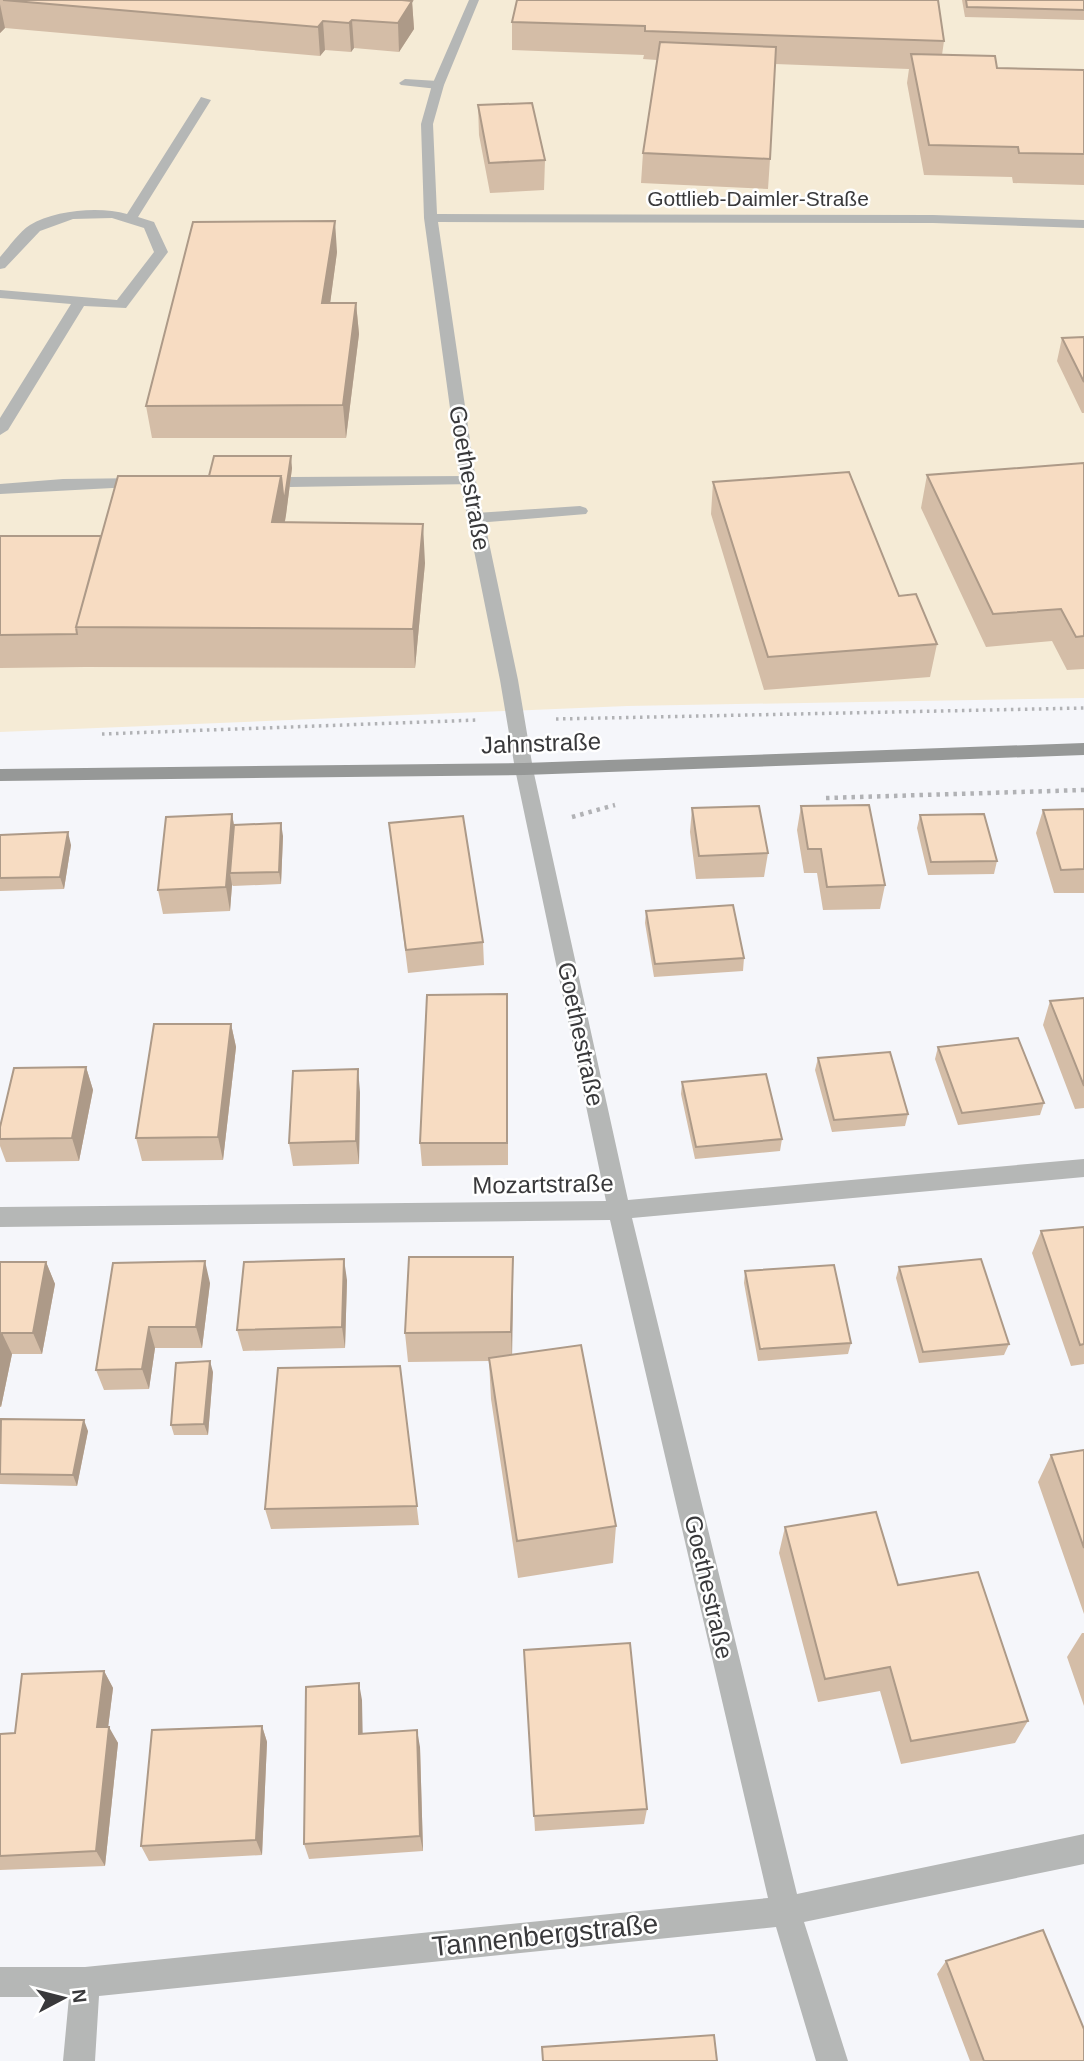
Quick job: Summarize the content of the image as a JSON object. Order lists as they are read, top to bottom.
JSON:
{
  "streets": {
    "main road": ["Jahnstraße"],
    "street": [
      "Gottlieb-Daimler-Straße",
      "Goethestraße",
      "Mozartstraße",
      "Tannenbergstraße"
    ]
  },
  "crossings": [
    ["Gottlieb-Daimler-Straße", "Goethestraße"],
    ["Goethestraße", "Jahnstraße"],
    ["Goethestraße", "Mozartstraße"],
    ["Goethestraße", "Tannenbergstraße"]
  ],
  "north": "right"
}
